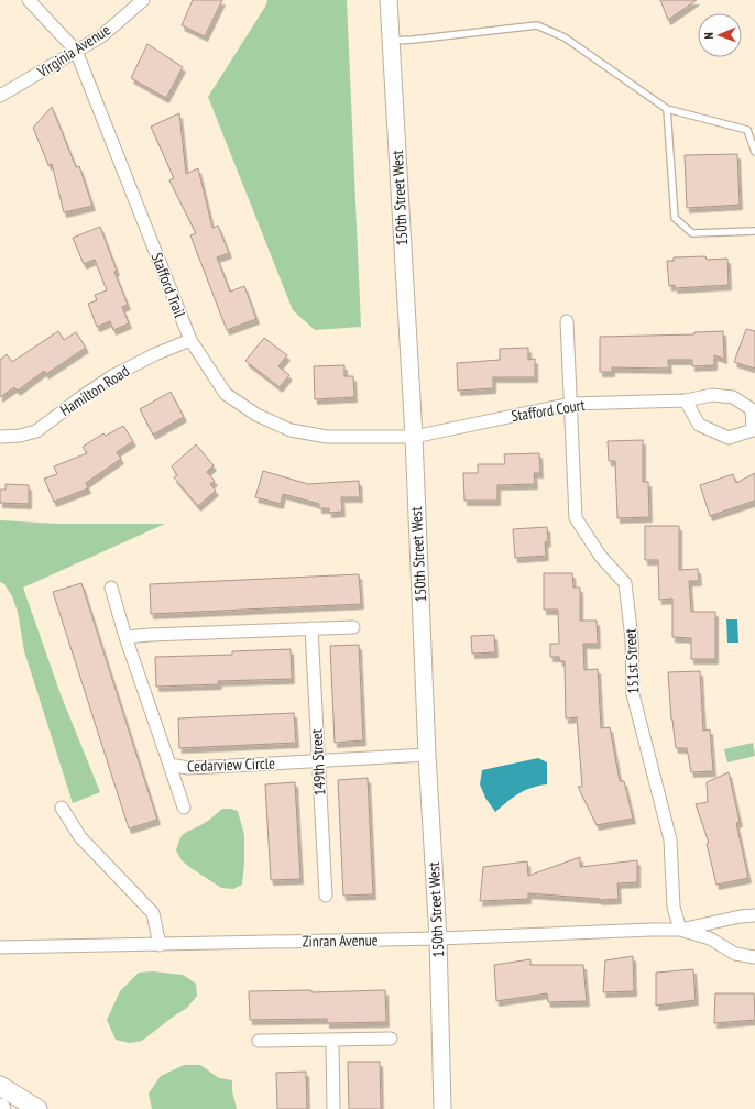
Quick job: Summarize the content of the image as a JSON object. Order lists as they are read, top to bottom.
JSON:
{
  "streets": {
    "street": [
      "Virginia Avenue",
      "150th Street West",
      "Stafford Trail",
      "Hamilton Road",
      "Stafford Court",
      "151st Street",
      "149th Street",
      "Cedarview Circle",
      "Zinran Avenue"
    ]
  },
  "crossings": [
    ["Virginia Avenue", "Stafford Trail"],
    ["150th Street West", "Stafford Trail"],
    ["150th Street West", "Stafford Court"],
    ["150th Street West", "Cedarview Circle"],
    ["150th Street West", "Zinran Avenue"],
    ["Stafford Trail", "Hamilton Road"],
    ["Stafford Trail", "Stafford Court"],
    ["Stafford Court", "151st Street"],
    ["151st Street", "Zinran Avenue"],
    ["149th Street", "Cedarview Circle"]
  ],
  "north": "left"
}
